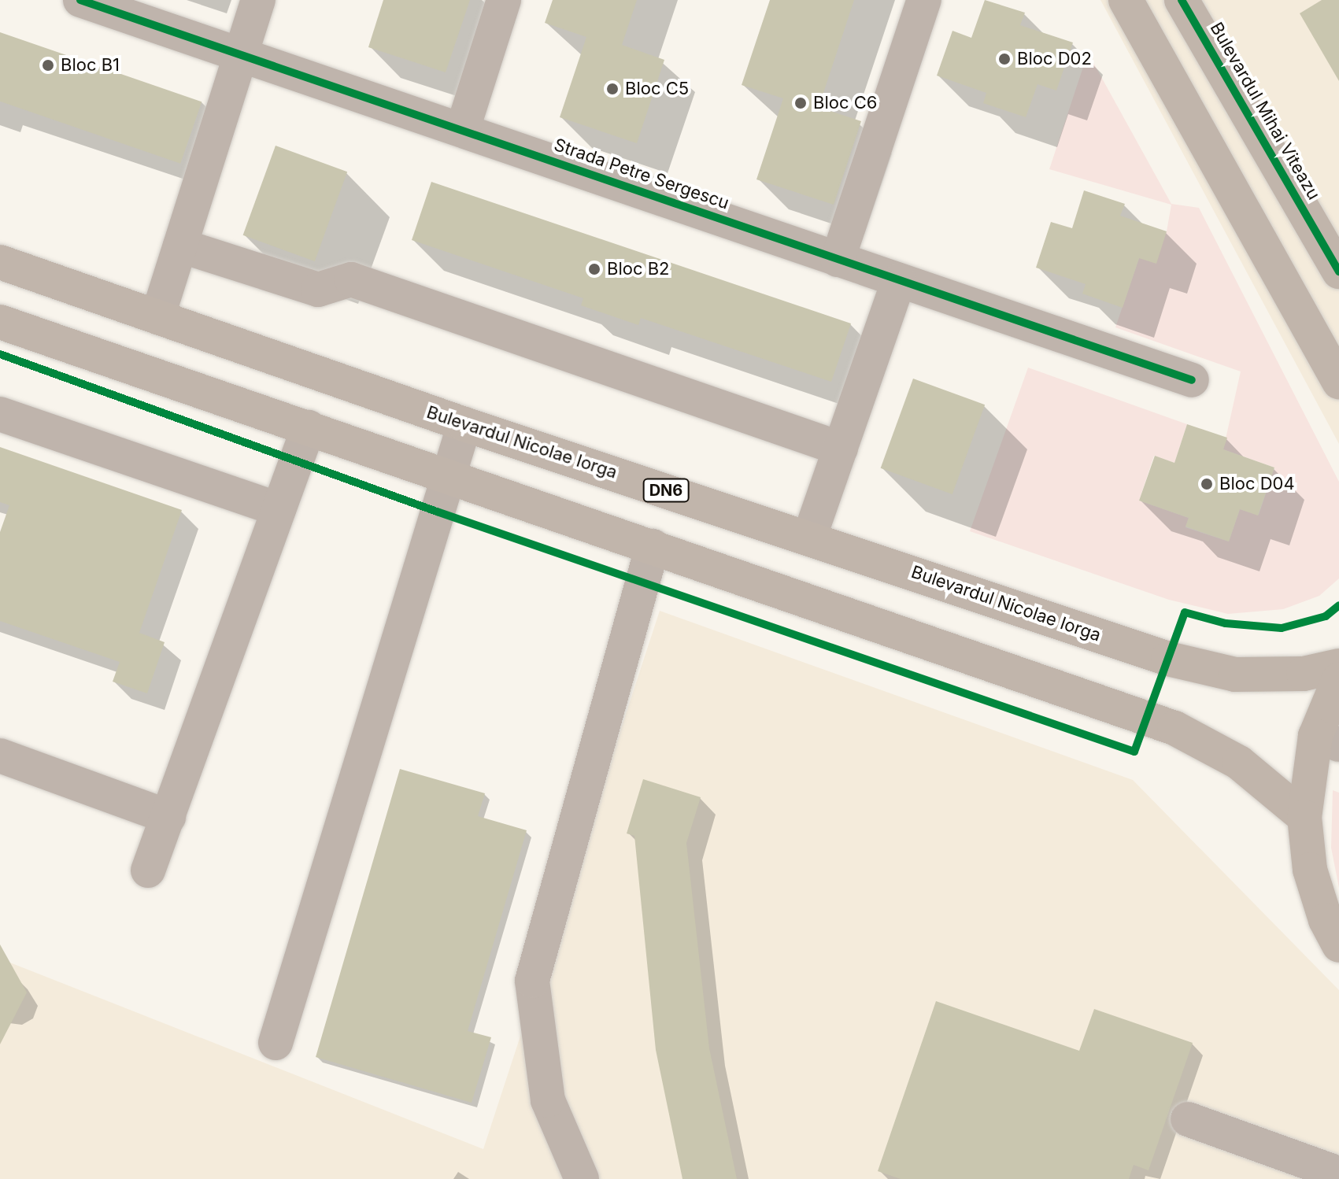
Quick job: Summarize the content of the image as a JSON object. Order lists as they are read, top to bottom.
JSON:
{
  "streets": {
    "main road": ["Bulevardul Mihai Viteazu", "Bulevardul Nicolae Iorga", "DN6"],
    "street": ["Strada Petre Sergescu"]
  },
  "places": [
    "Bloc D02",
    "Bloc B1",
    "Bloc C5",
    "Bloc C6",
    "Bloc B2",
    "Bloc D04"
  ]
}
